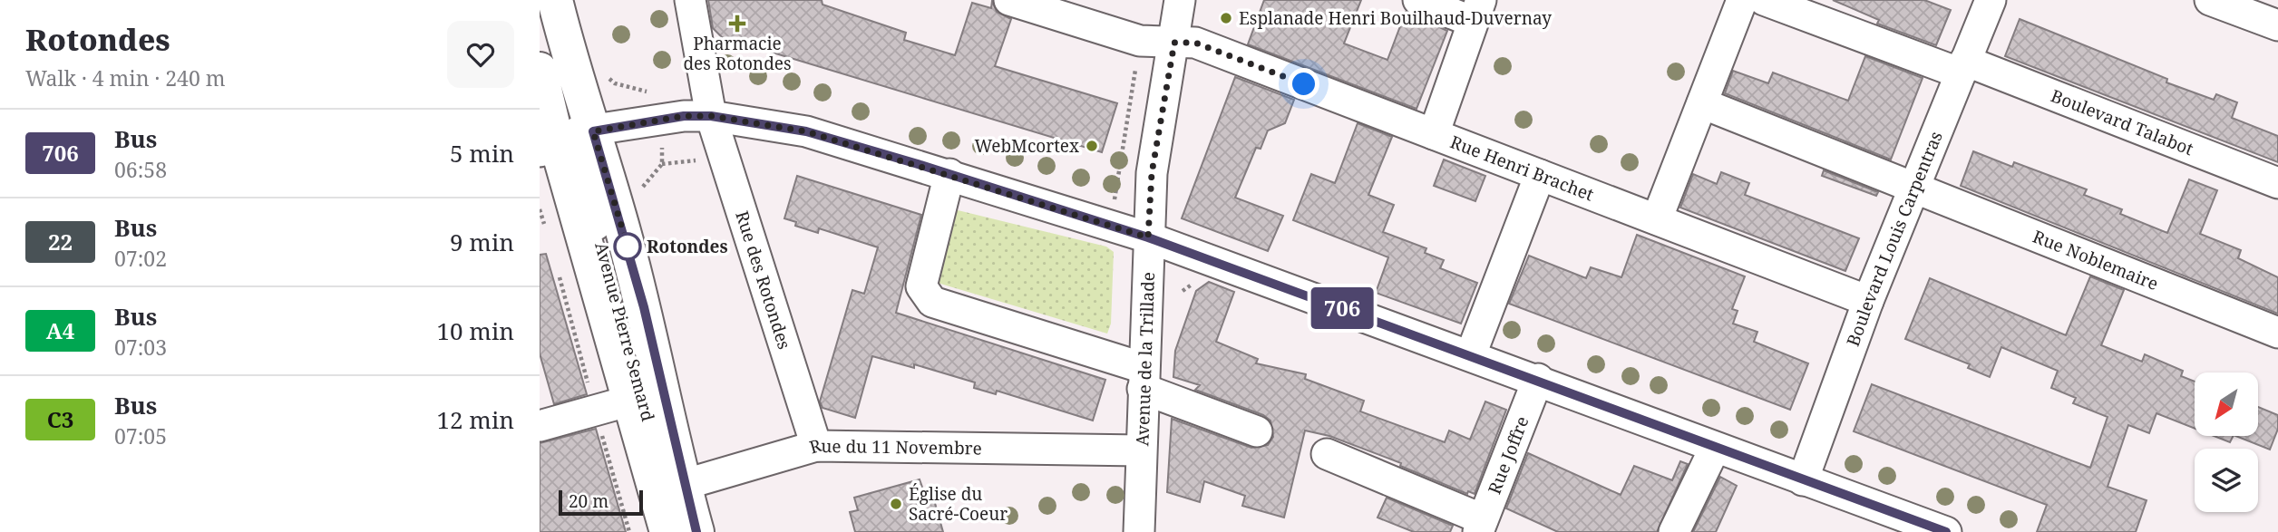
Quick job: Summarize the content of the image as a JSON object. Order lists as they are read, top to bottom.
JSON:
{
  "streets": {
    "main road": ["Avenue Pierre Semard"],
    "street": [
      "Boulevard Talabot",
      "Rue Henri Brachet",
      "Boulevard Louis Carpentras",
      "Rue Noblemaire",
      "Rue des Rotondes",
      "Avenue de la Trillade",
      "Rue du 11 Novembre",
      "Rue Joffre"
    ]
  },
  "crossings": [
    ["Boulevard Talabot", "Boulevard Louis Carpentras"],
    ["Rue Henri Brachet", "Boulevard Louis Carpentras"],
    ["Rue Henri Brachet", "Avenue de la Trillade"],
    ["Boulevard Louis Carpentras", "Rue Noblemaire"],
    ["Rue des Rotondes", "Rue du 11 Novembre"],
    ["Avenue Pierre Semard", "Rue du 11 Novembre"],
    ["Avenue de la Trillade", "Rue du 11 Novembre"]
  ],
  "places": {
    "other": [
      "Esplanade Henri Bouilhaud-Duvernay",
      "WebMcortex",
      "Rotondes",
      "Église du Sacré-Coeur"
    ],
    "health": ["Pharmacie des Rotondes"]
  },
  "lines": ["bus line 706"],
  "scale_bar": "20 m",
  "north": "bottom left",
  "page": {
    "heading": ["Rotondes", "Walk · 4 min · 240 m"],
    "on_map": "706",
    "list": [
      {
        "mark": "706",
        "name": "Bus",
        "note": "06:58",
        "value": "5 min"
      },
      {
        "mark": "22",
        "name": "Bus",
        "note": "07:02",
        "value": "9 min"
      },
      {
        "mark": "A4",
        "name": "Bus",
        "note": "07:03",
        "value": "10 min"
      },
      {
        "mark": "C3",
        "name": "Bus",
        "note": "07:05",
        "value": "12 min"
      }
    ],
    "scale": "20 m"
  }
}
